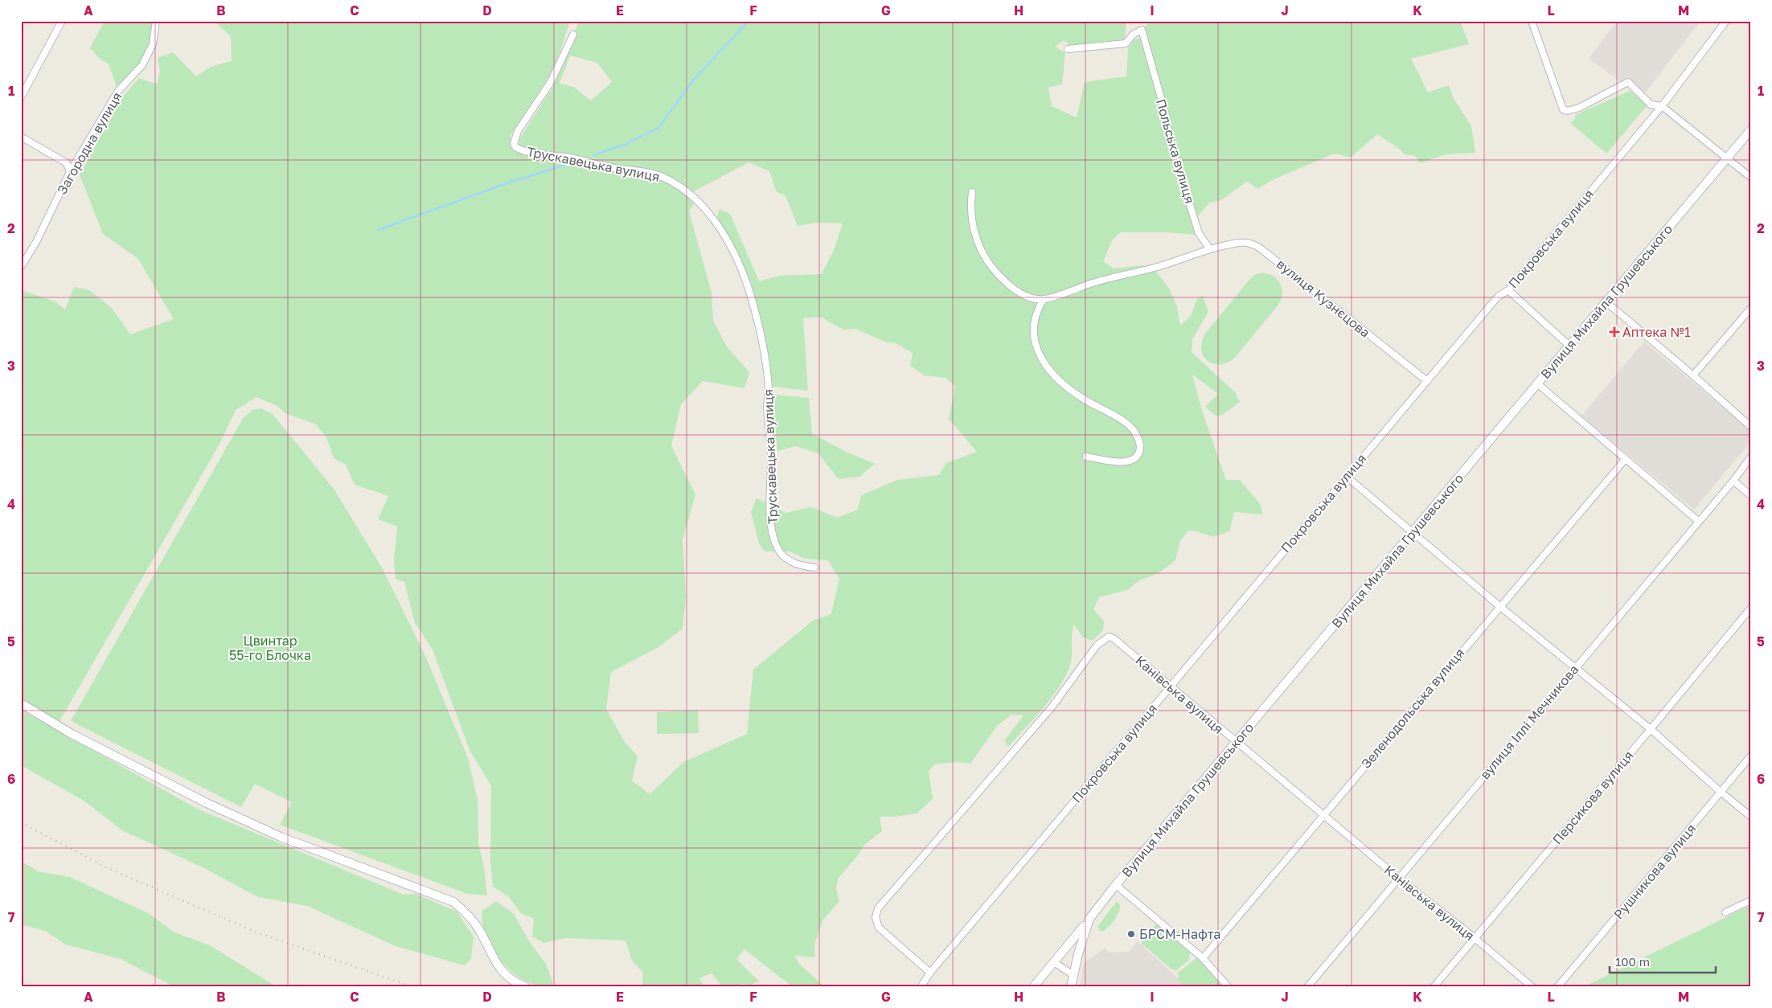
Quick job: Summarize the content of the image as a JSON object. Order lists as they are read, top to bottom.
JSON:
{
  "streets": {
    "street": [
      "Загородна вулиця",
      "Польська вулиця",
      "Трускавецька вулиця",
      "Покровська вулиця",
      "вулиця Кузнєцова",
      "Вулиця Михайла Грушевського",
      "Канівська вулиця",
      "Зеленодольська вулиця",
      "вулиця Іллі Мечникова",
      "Персикова вулиця",
      "Рушникова вулиця"
    ]
  },
  "crossings": [
    ["Польська вулиця", "вулиця Кузнєцова"],
    ["Покровська вулиця", "вулиця Кузнєцова"],
    ["Покровська вулиця", "Канівська вулиця"],
    ["Вулиця Михайла Грушевського", "Канівська вулиця"],
    ["Канівська вулиця", "Зеленодольська вулиця"],
    ["Канівська вулиця", "вулиця Іллі Мечникова"],
    ["Канівська вулиця", "Персикова вулиця"]
  ],
  "parks": ["Цвинтар 55-го Блочка"],
  "places": {
    "health": ["Аптека №1"],
    "other": ["БРСМ-Нафта"]
  },
  "scale_bar": "100 m",
  "grid": {
    "columns": [
      "A",
      "B",
      "C",
      "D",
      "E",
      "F",
      "G",
      "H",
      "I",
      "J",
      "K",
      "L",
      "M"
    ],
    "rows": [
      "1",
      "2",
      "3",
      "4",
      "5",
      "6",
      "7"
    ]
  }
}
